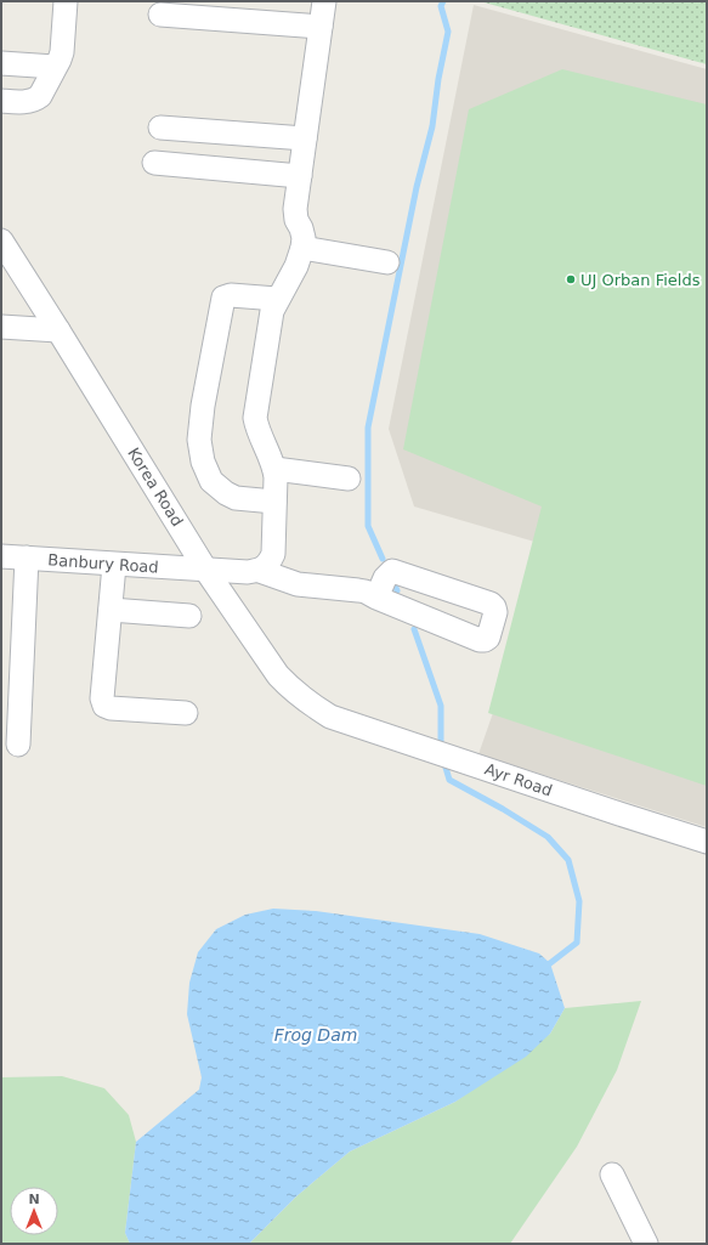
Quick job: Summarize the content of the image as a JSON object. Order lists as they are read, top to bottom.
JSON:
{
  "streets": {
    "street": ["Korea Road", "Banbury Road", "Ayr Road"]
  },
  "crossings": [
    ["Korea Road", "Banbury Road"],
    ["Korea Road", "Ayr Road"]
  ],
  "water": ["Frog Dam"],
  "places": ["UJ Orban Fields"],
  "north": "top"
}
